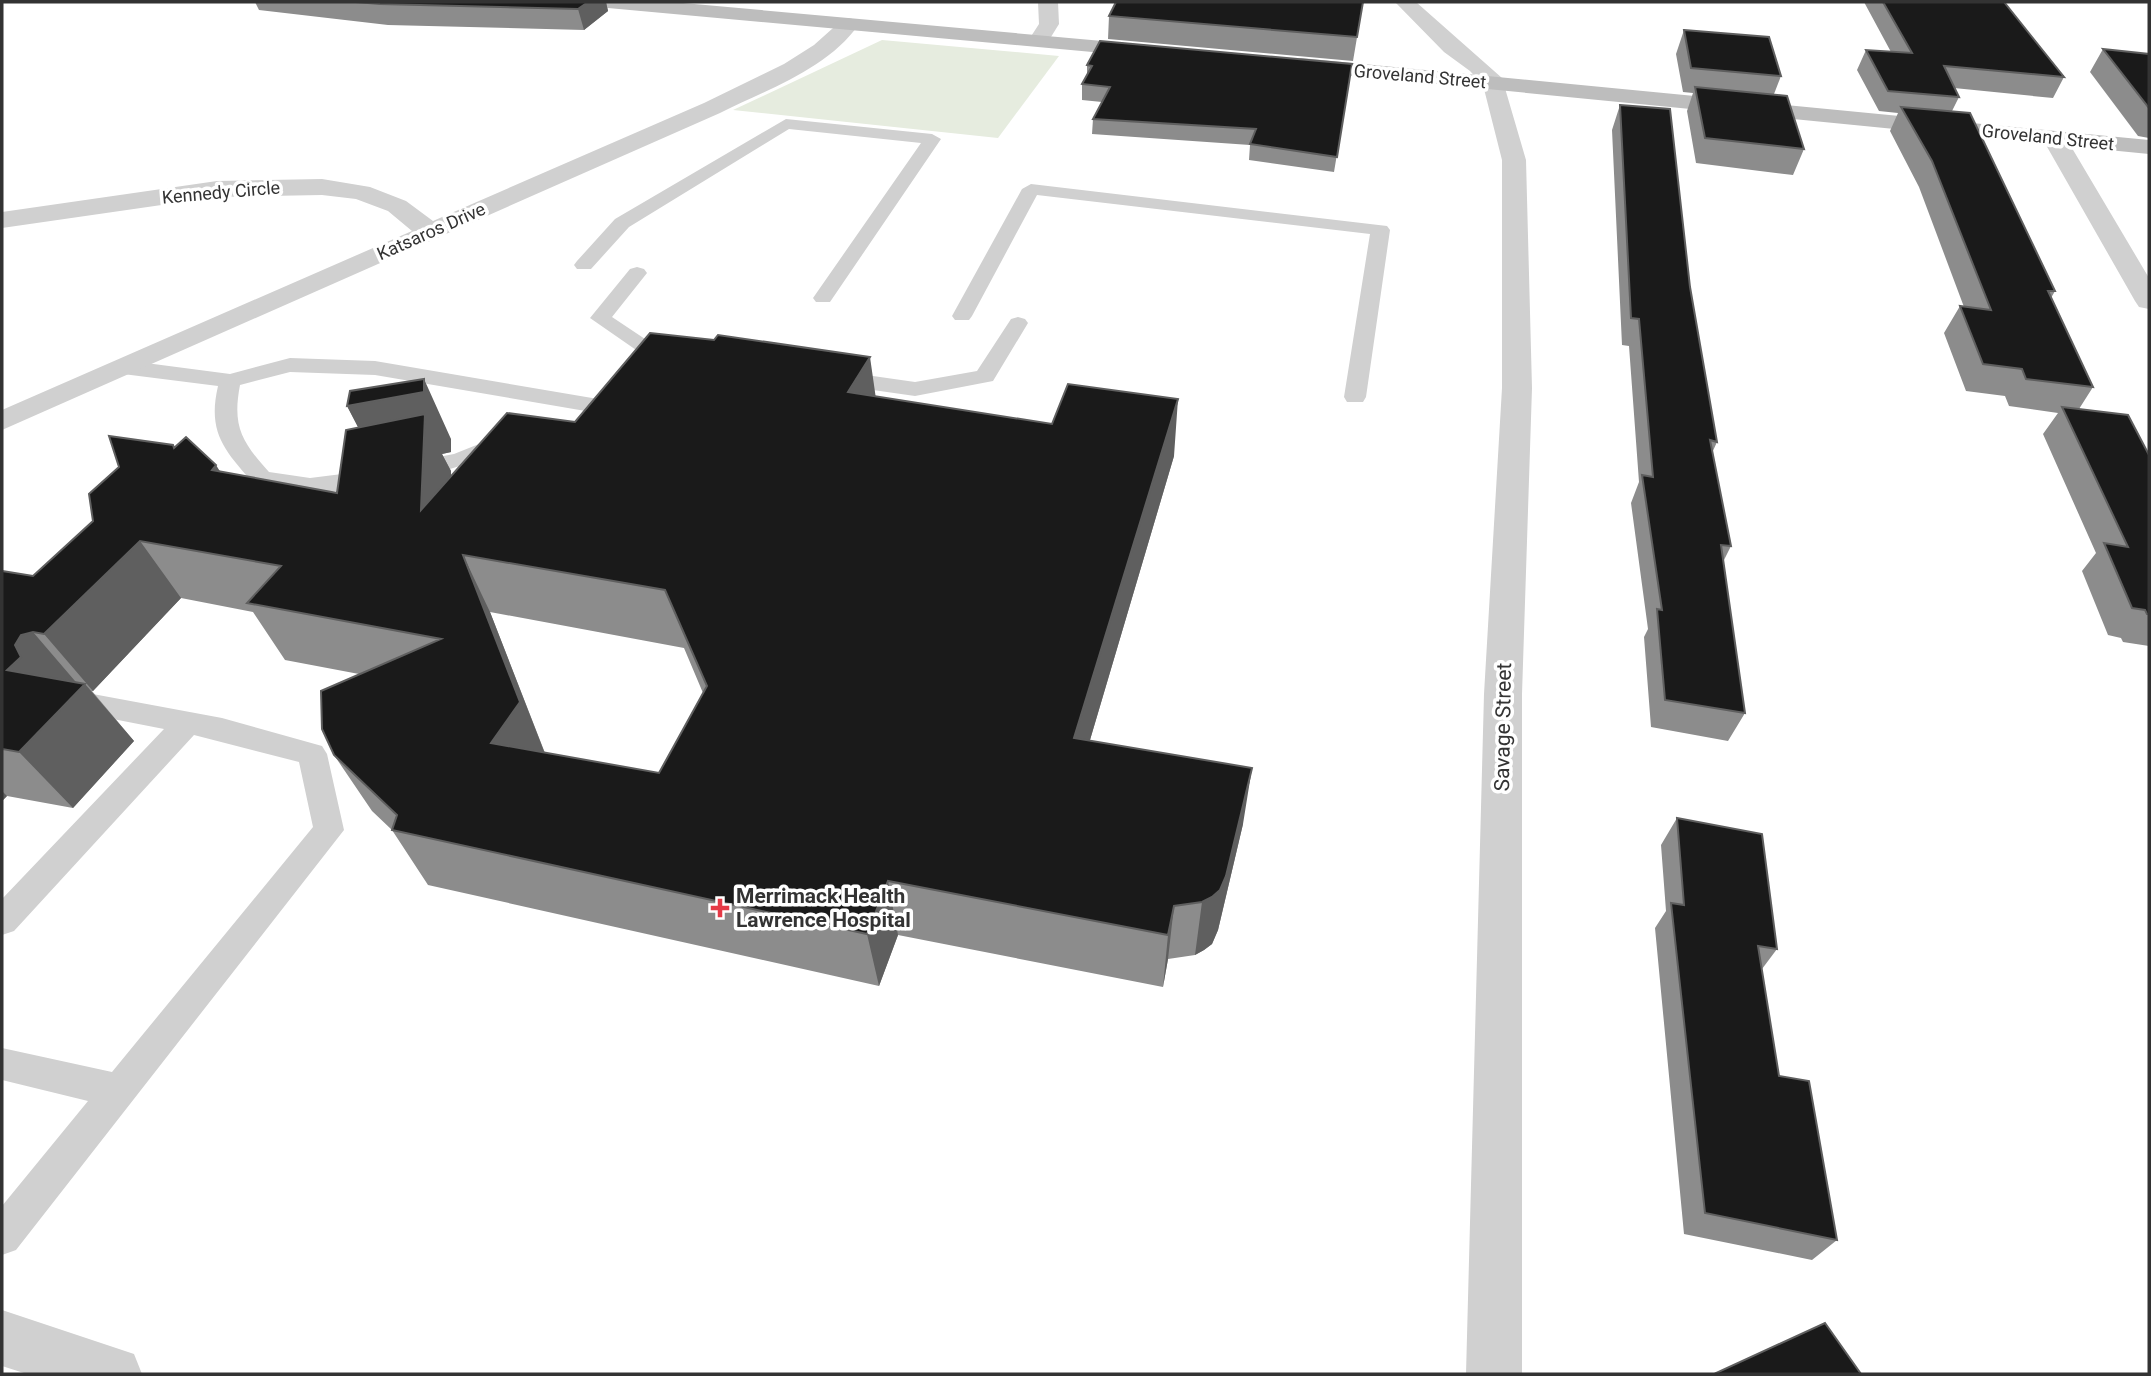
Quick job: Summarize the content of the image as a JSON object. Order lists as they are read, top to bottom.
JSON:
{
  "streets": {
    "main road": ["Groveland Street"],
    "street": ["Kennedy Circle", "Katsaros Drive", "Savage Street"]
  },
  "crossings": [
    ["Groveland Street", "Savage Street"],
    ["Kennedy Circle", "Katsaros Drive"]
  ],
  "places": {
    "health": ["Merrimack Health Lawrence Hospital"]
  }
}
